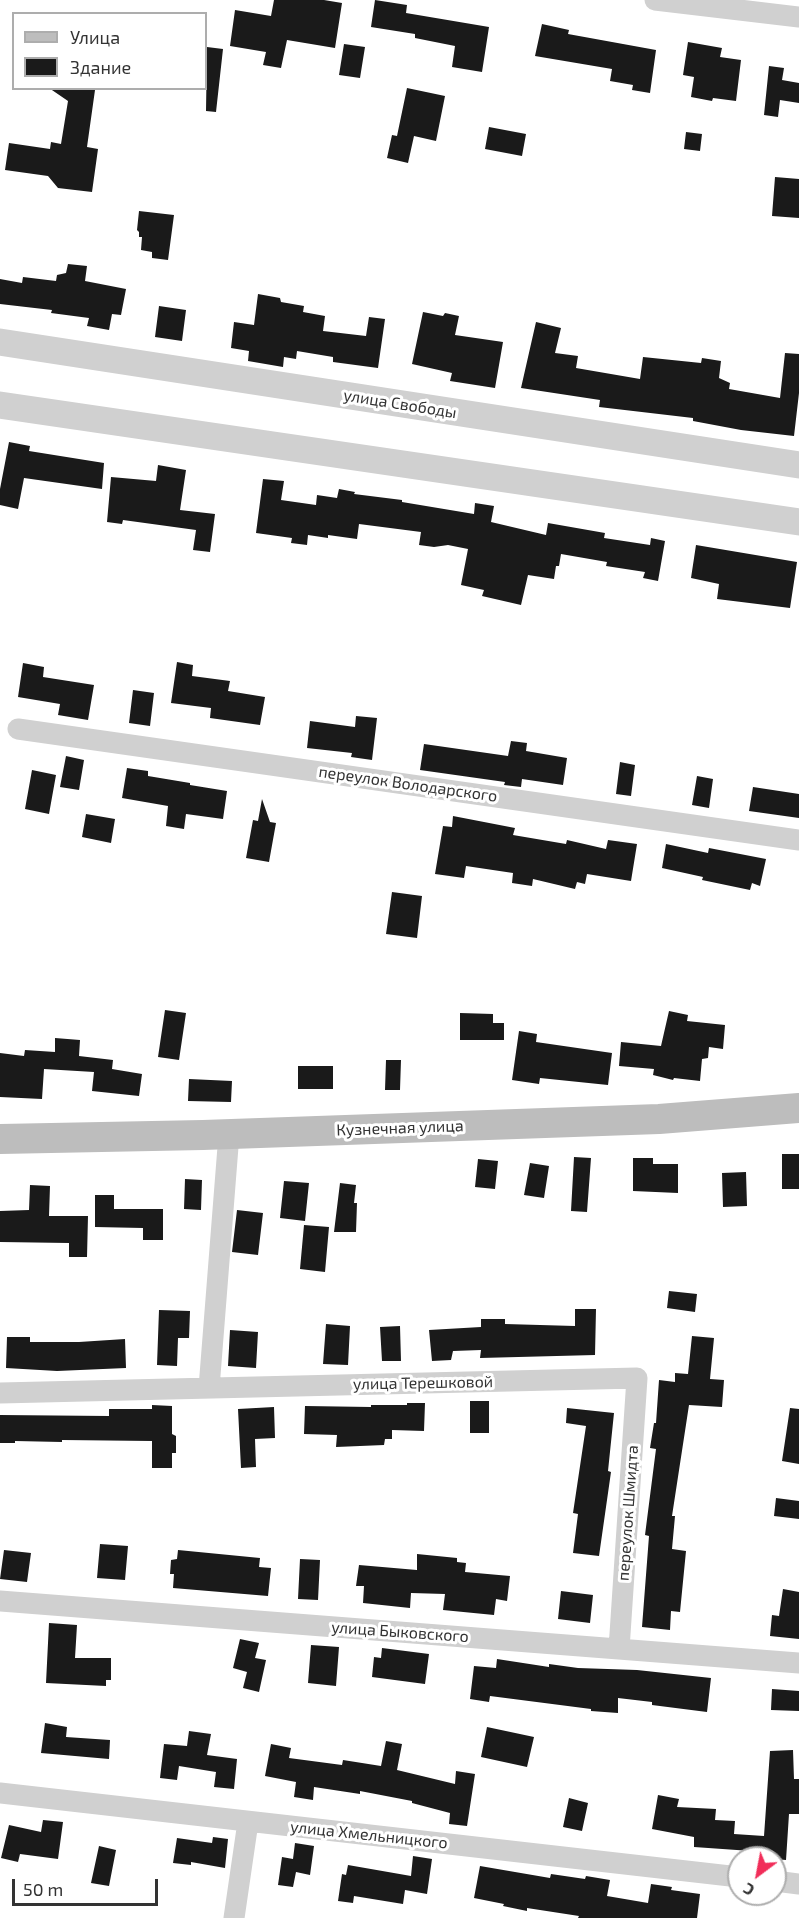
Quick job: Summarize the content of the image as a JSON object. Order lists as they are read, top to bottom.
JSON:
{
  "streets": {
    "main road": ["Кузнечная улица"],
    "street": [
      "улица Свободы",
      "переулок Володарского",
      "улица Терешковой",
      "переулок Шмидта",
      "улица Быковского",
      "улица Хмельницкого"
    ]
  },
  "crossings": [
    ["улица Терешковой", "переулок Шмидта"],
    ["переулок Шмидта", "улица Быковского"]
  ],
  "legend": ["Улица", "Здание"],
  "scale_bar": "50 m",
  "north": "bottom left"
}
